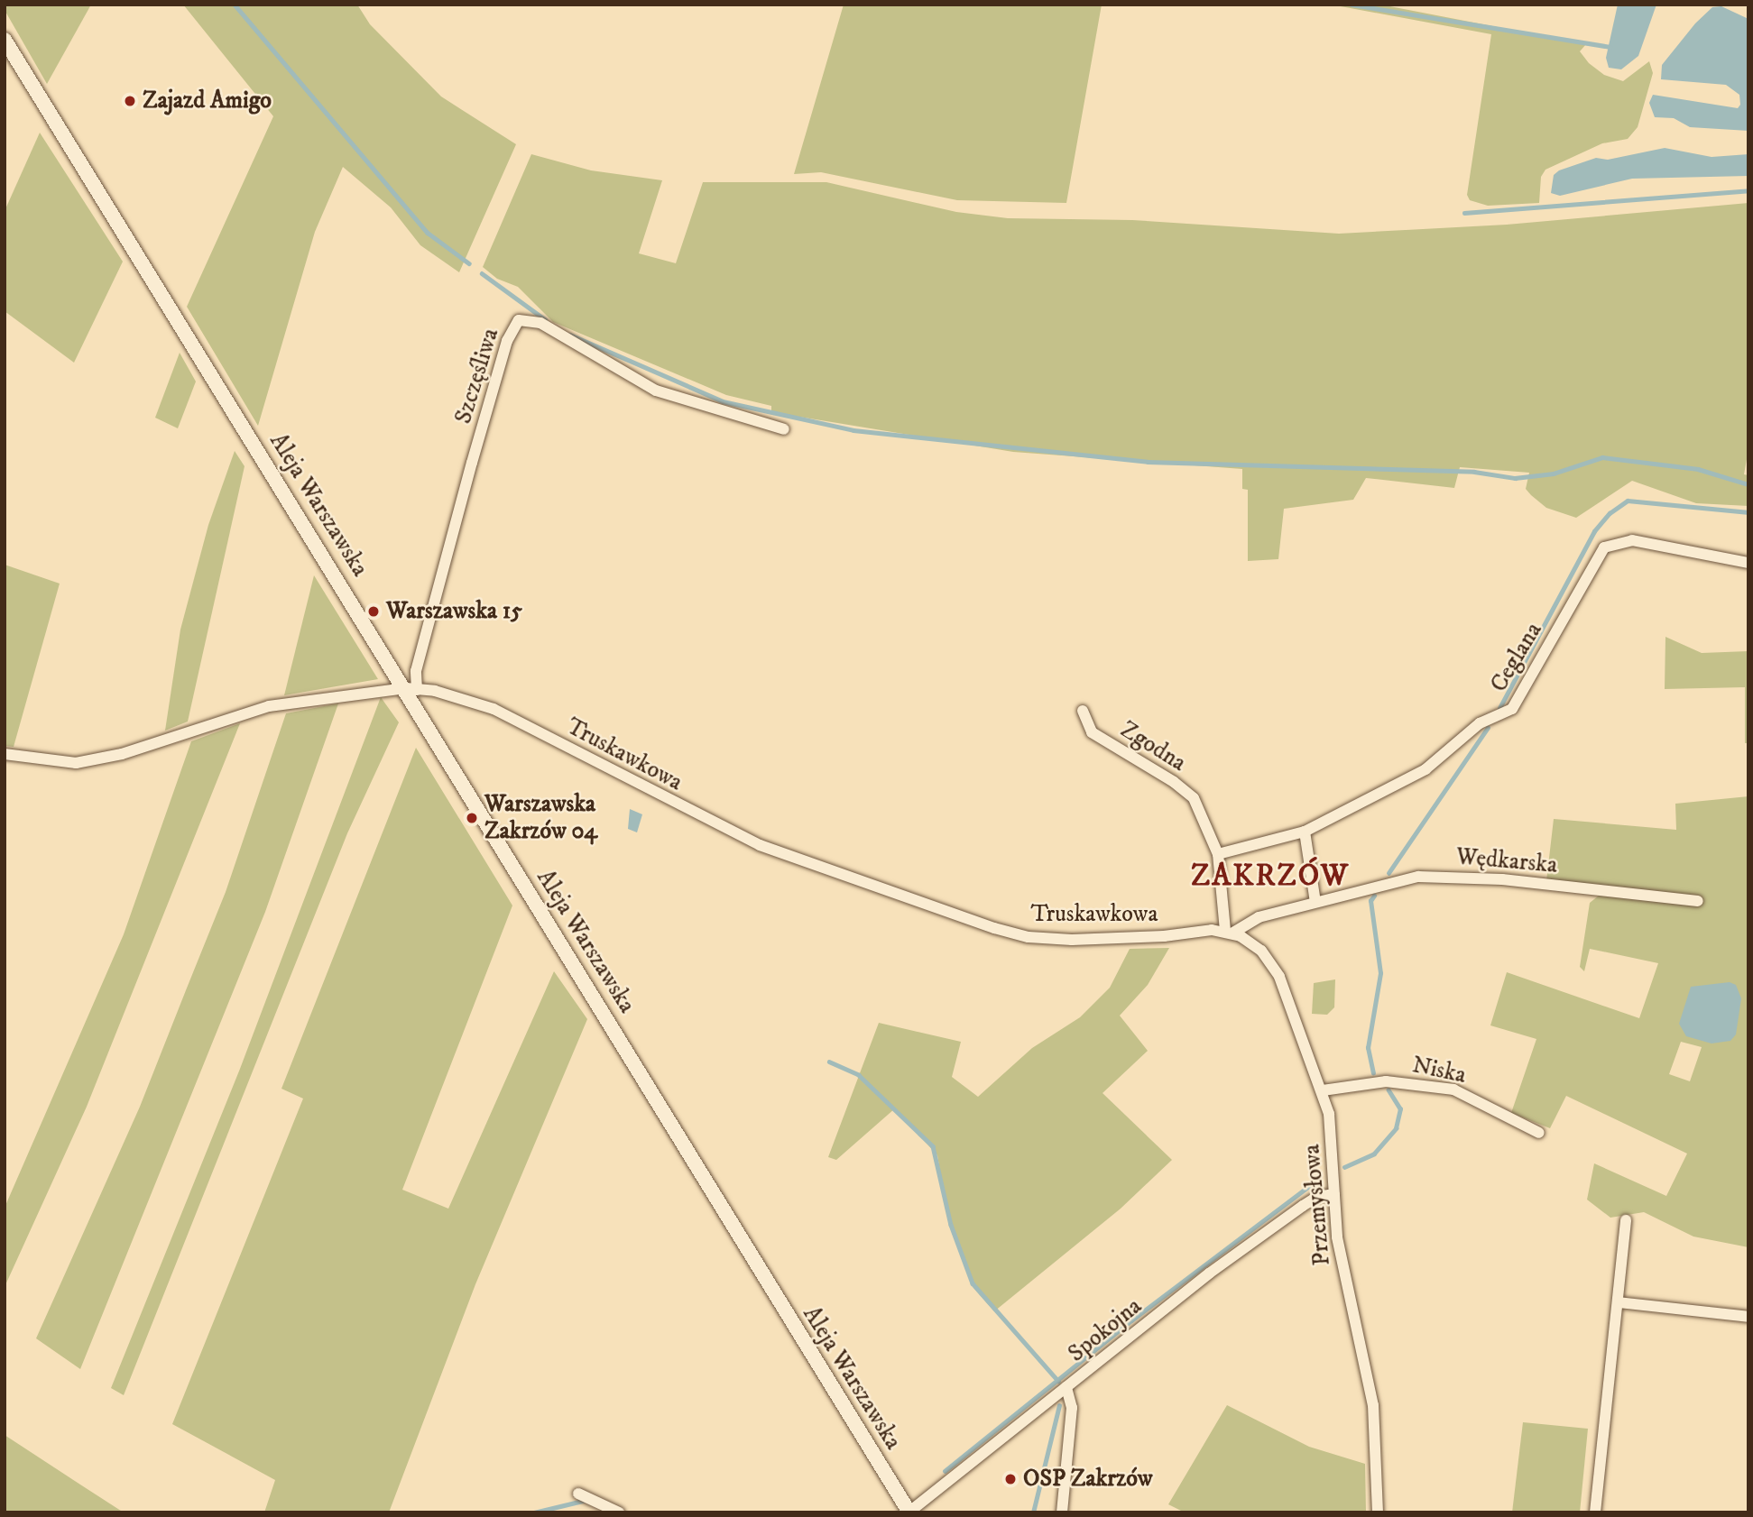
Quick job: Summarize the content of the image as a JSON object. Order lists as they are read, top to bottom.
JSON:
{
  "streets": {
    "street": [
      "Szczęśliwa",
      "Aleja Warszawska",
      "Ceglana",
      "Zgodna",
      "Truskawkowa",
      "Wędkarska",
      "Niska",
      "Przemysłowa",
      "Spokojna"
    ]
  },
  "crossings": [
    ["Szczęśliwa", "Aleja Warszawska"],
    ["Szczęśliwa", "Truskawkowa"],
    ["Aleja Warszawska", "Truskawkowa"],
    ["Aleja Warszawska", "Spokojna"],
    ["Ceglana", "Zgodna"],
    ["Zgodna", "Truskawkowa"],
    ["Zgodna", "Wędkarska"],
    ["Zgodna", "Przemysłowa"],
    ["Truskawkowa", "Wędkarska"],
    ["Truskawkowa", "Przemysłowa"],
    ["Wędkarska", "Przemysłowa"],
    ["Niska", "Przemysłowa"],
    ["Przemysłowa", "Spokojna"]
  ],
  "districts": ["ZAKRZÓW"],
  "places": [
    "Zajazd Amigo",
    "Warszawska 15",
    "Warszawska Zakrzów 04",
    "OSP Zakrzów"
  ]
}
